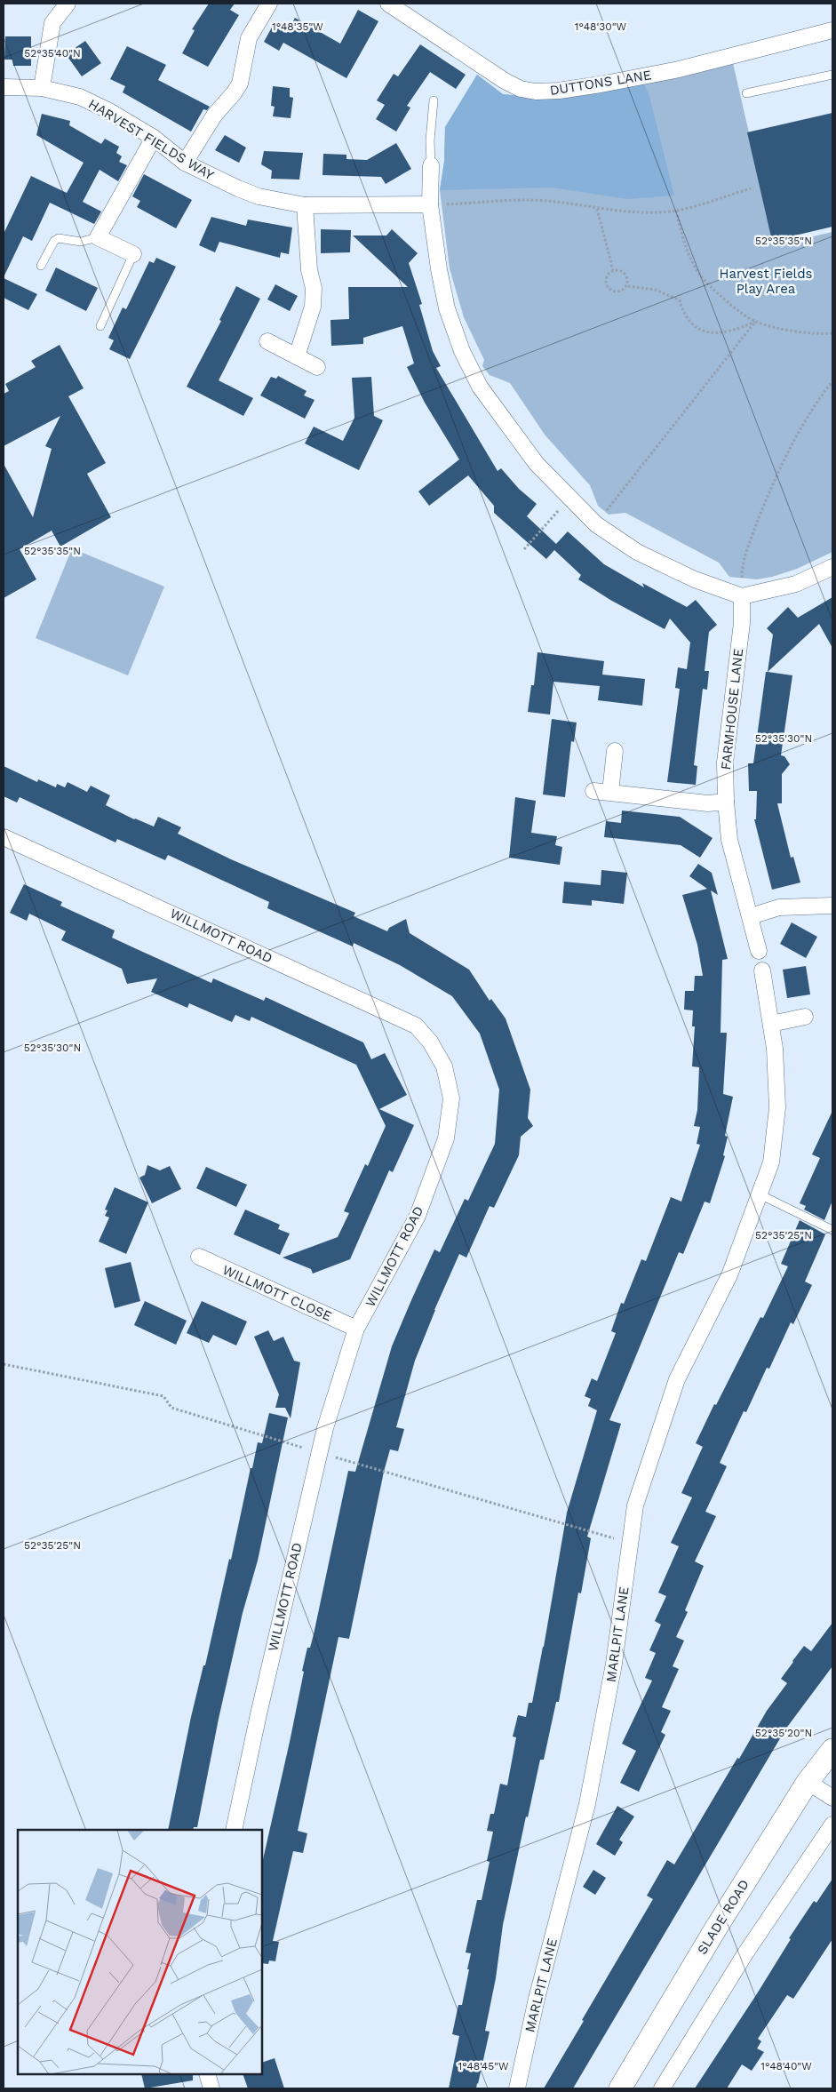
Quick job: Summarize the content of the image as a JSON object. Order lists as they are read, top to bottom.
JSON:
{
  "streets": {
    "main road": ["SLADE ROAD"],
    "street": [
      "DUTTONS LANE",
      "HARVEST FIELDS WAY",
      "FARMHOUSE LANE",
      "WILLMOTT ROAD",
      "WILLMOTT CLOSE",
      "MARLPIT LANE"
    ]
  },
  "crossings": [
    ["WILLMOTT ROAD", "WILLMOTT CLOSE"]
  ],
  "parks": ["Harvest Fields Play Area"],
  "coordinates": [
    "1°48'35\"W",
    "1°48'30\"W",
    "52°35'40\"N",
    "52°35'35\"N",
    "52°35'30\"N",
    "52°35'25\"N",
    "52°35'20\"N",
    "1°48'45\"W",
    "1°48'40\"W"
  ]
}
